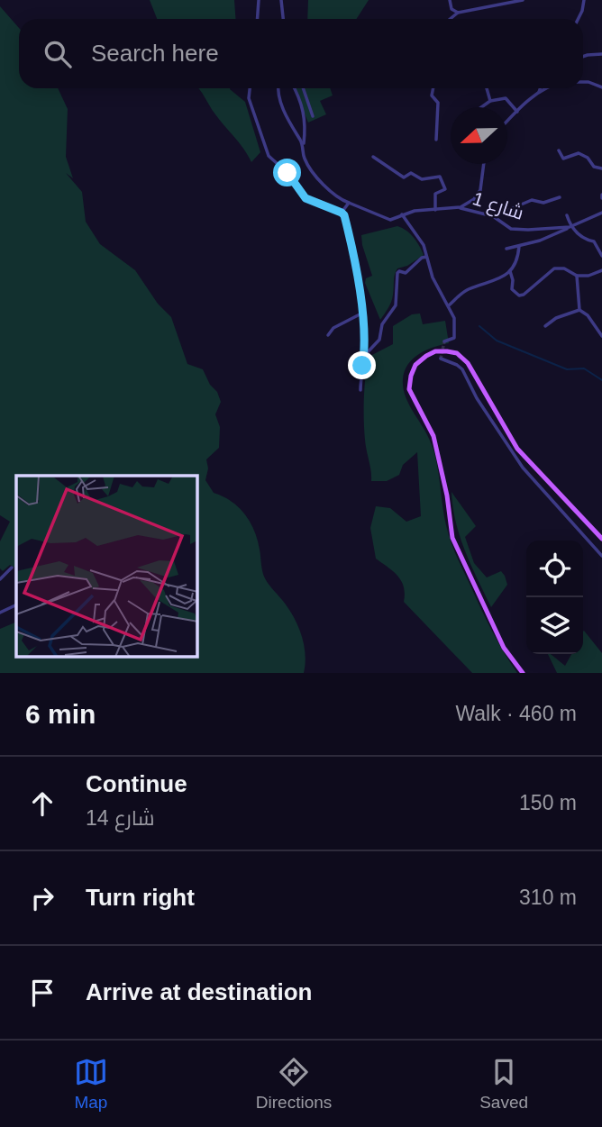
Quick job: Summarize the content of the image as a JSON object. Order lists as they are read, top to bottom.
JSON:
{
  "streets": {
    "street": ["شارع 1"]
  },
  "north": "left",
  "page": {
    "search": "Search here",
    "heading": ["6 min", "Walk · 460 m"],
    "list": [
      ["Continue", "شارع 14", "150 m"],
      ["Turn right", "310 m"],
      "Arrive at destination"
    ],
    "nav": ["Map", "Directions", "Saved"]
  }
}
